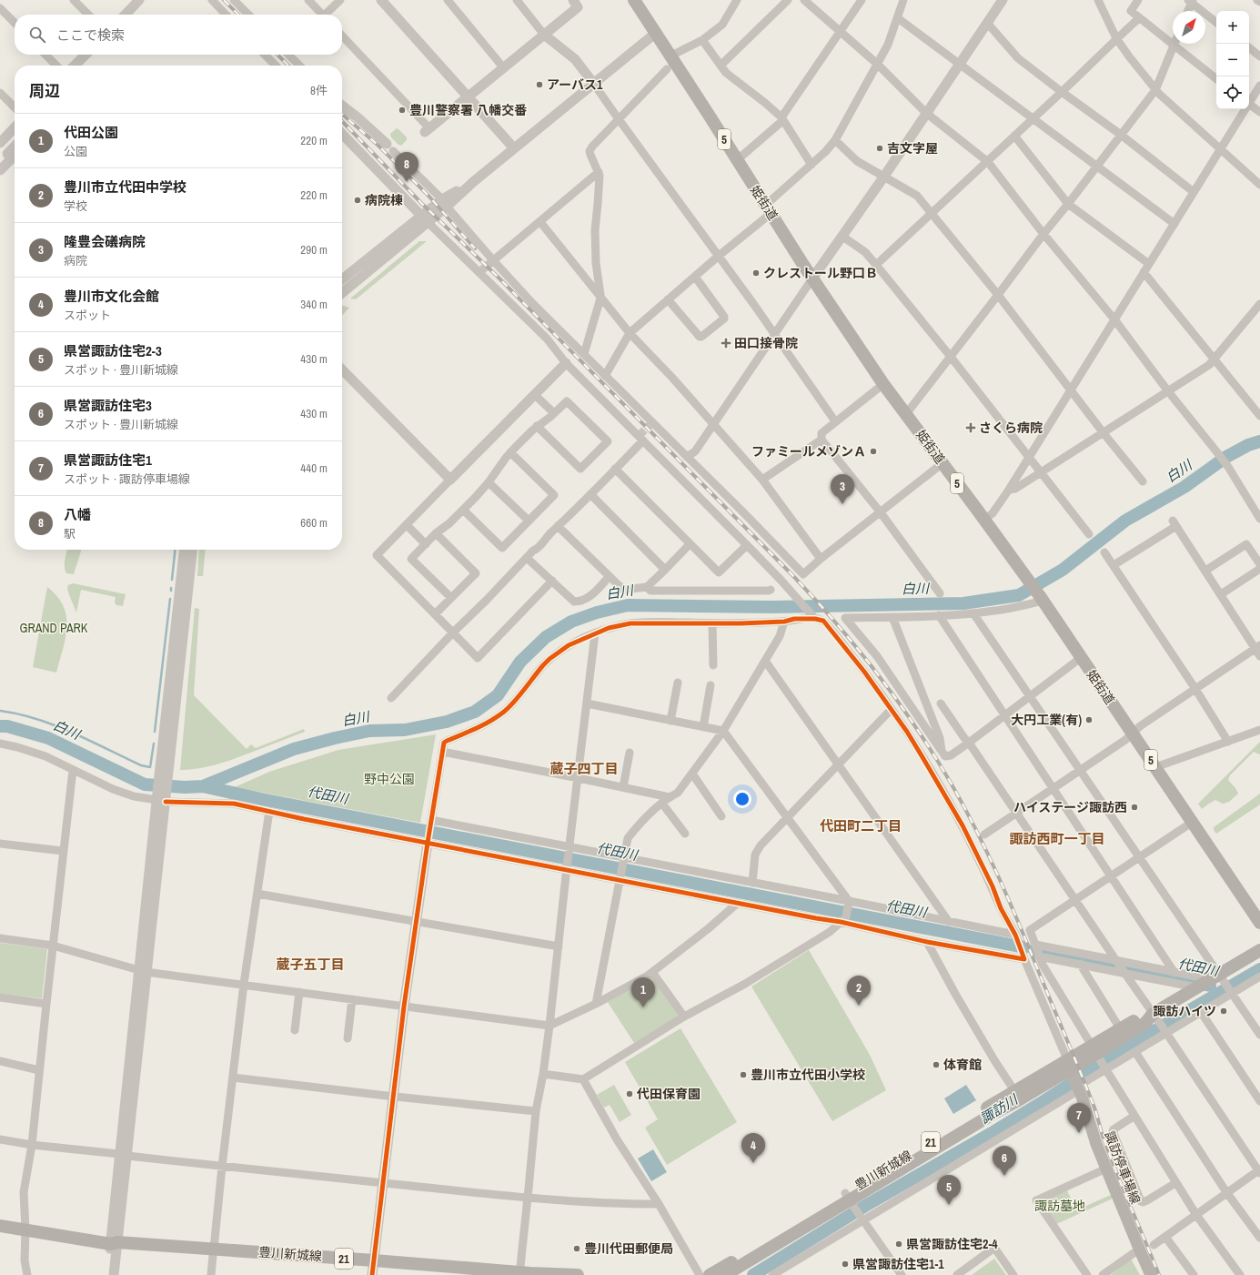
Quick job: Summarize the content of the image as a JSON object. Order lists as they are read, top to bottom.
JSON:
{
  "streets": {
    "main road": [
      "5",
      "姫街道",
      "21",
      "諏訪停車場線",
      "豊川新城線"
    ]
  },
  "crossings": [
    ["諏訪停車場線", "豊川新城線"]
  ],
  "districts": [
    "蔵子四丁目",
    "代田町二丁目",
    "諏訪西町一丁目",
    "蔵子五丁目"
  ],
  "water": ["白川", "代田川", "諏訪川"],
  "parks": ["GRAND PARK", "野中公園", "諏訪墓地"],
  "places": {
    "other": [
      "アーバス1",
      "豊川警察署 八幡交番",
      "吉文字屋",
      "病院棟",
      "クレストール野口Ｂ",
      "ファミールメゾンＡ",
      "大円工業(有)",
      "ハイステージ諏訪西",
      "諏訪ハイツ",
      "体育館",
      "豊川市立代田小学校",
      "代田保育園",
      "県営諏訪住宅2-4",
      "豊川代田郵便局",
      "県営諏訪住宅1-1"
    ],
    "health": ["田口接骨院", "さくら病院"]
  },
  "north": "top right",
  "page": {
    "map_buttons": ["+", "−"],
    "search": "ここで検索",
    "heading": ["周辺", "8件"],
    "list": [
      {
        "mark": "1",
        "name": "代田公園",
        "note": "公園",
        "value": "220 m"
      },
      {
        "mark": "2",
        "name": "豊川市立代田中学校",
        "note": "学校",
        "value": "220 m"
      },
      {
        "mark": "3",
        "name": "隆豊会礒病院",
        "note": "病院",
        "value": "290 m"
      },
      {
        "mark": "4",
        "name": "豊川市文化会館",
        "note": "スポット",
        "value": "340 m"
      },
      {
        "mark": "5",
        "name": "県営諏訪住宅2-3",
        "note": "スポット · 豊川新城線",
        "value": "430 m"
      },
      {
        "mark": "6",
        "name": "県営諏訪住宅3",
        "note": "スポット · 豊川新城線",
        "value": "430 m"
      },
      {
        "mark": "7",
        "name": "県営諏訪住宅1",
        "note": "スポット · 諏訪停車場線",
        "value": "440 m"
      },
      {
        "mark": "8",
        "name": "八幡",
        "note": "駅",
        "value": "660 m"
      }
    ],
    "pins": [
      "8",
      "3",
      "2",
      "1",
      "7",
      "4",
      "6",
      "5"
    ]
  }
}
